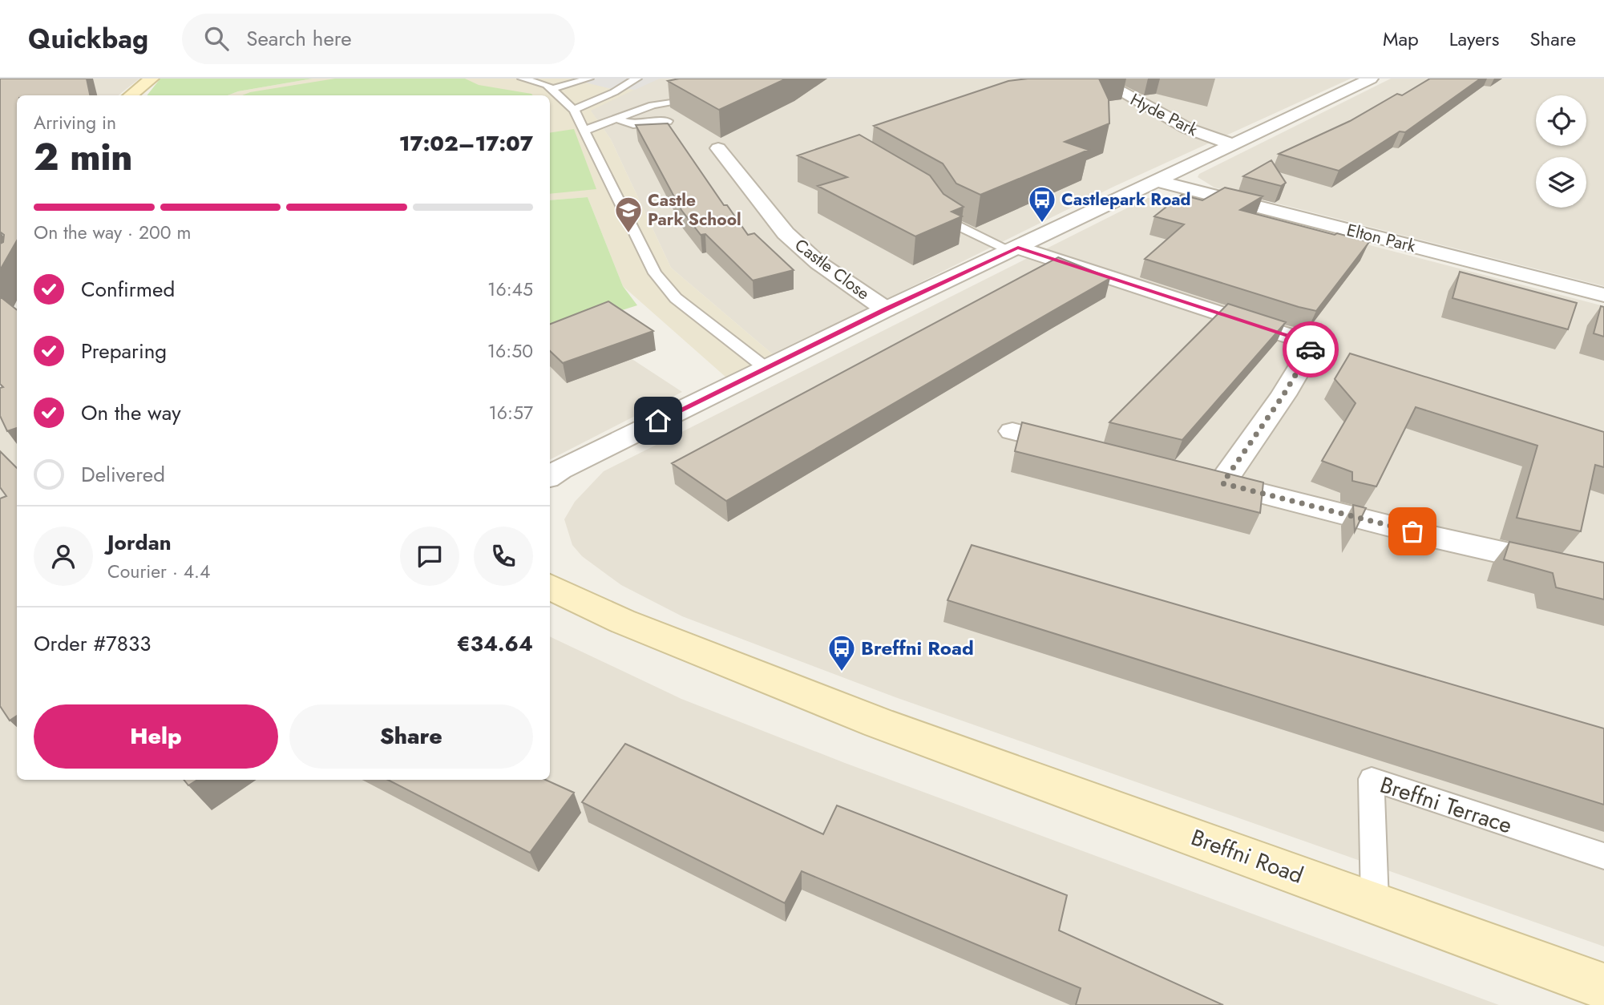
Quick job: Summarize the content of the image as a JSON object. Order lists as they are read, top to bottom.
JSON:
{
  "streets": {
    "main road": ["Breffni Road"],
    "street": ["Hyde Park", "Elton Park", "Castle Close"],
    "lane": ["Breffni Terrace"]
  },
  "crossings": [
    ["Breffni Terrace", "Breffni Road"]
  ],
  "places": {
    "bus stop": ["Castlepark Road", "Breffni Road"],
    "school or university": ["Castle Park School"]
  },
  "page": {
    "header": "Quickbag",
    "search": "Search here",
    "nav": ["Map", "Layers", "Share"],
    "heading": ["2 min", "Arriving in", "17:02–17:07"],
    "panel": [
      "Jordan",
      "Courier · 4.4",
      "Order #7833",
      "€34.64"
    ],
    "bar": "On the way · 200 m",
    "list": [
      ["Confirmed", "16:45"],
      ["Preparing", "16:50"],
      ["On the way", "16:57"],
      "Delivered"
    ],
    "buttons": ["Help", "Share"]
  }
}
